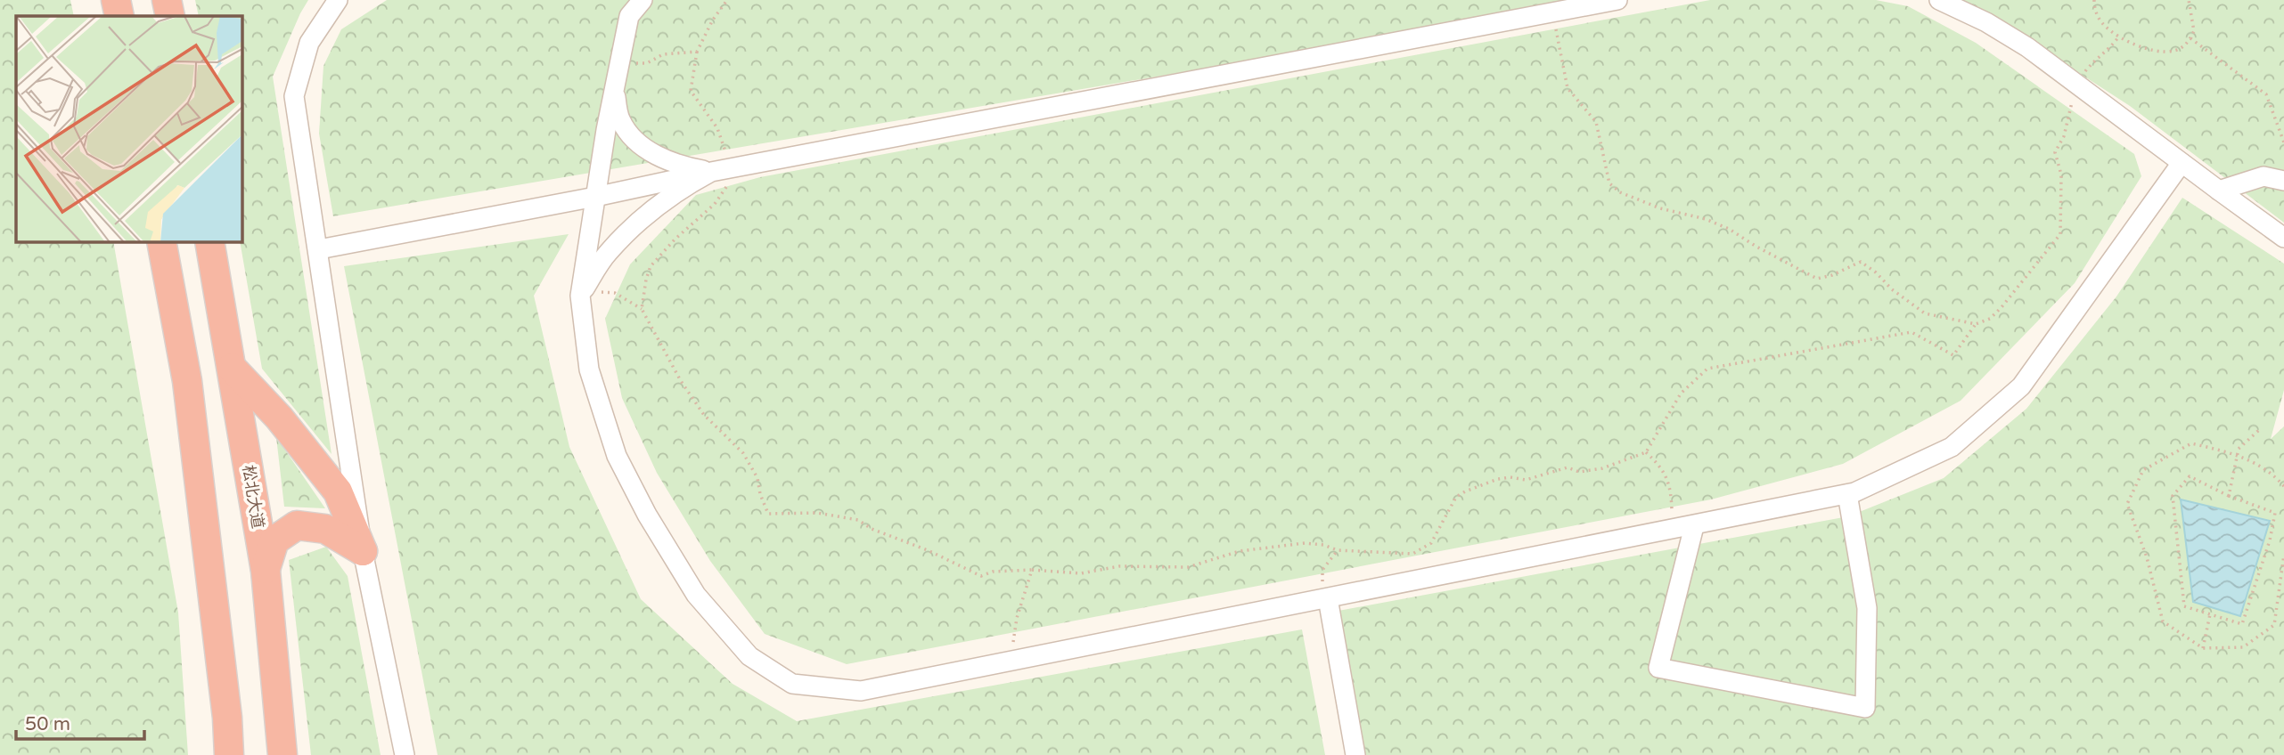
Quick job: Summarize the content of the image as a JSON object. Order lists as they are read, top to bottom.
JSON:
{
  "streets": {
    "highway": ["松北大道"]
  },
  "scale_bar": "50 m"
}
